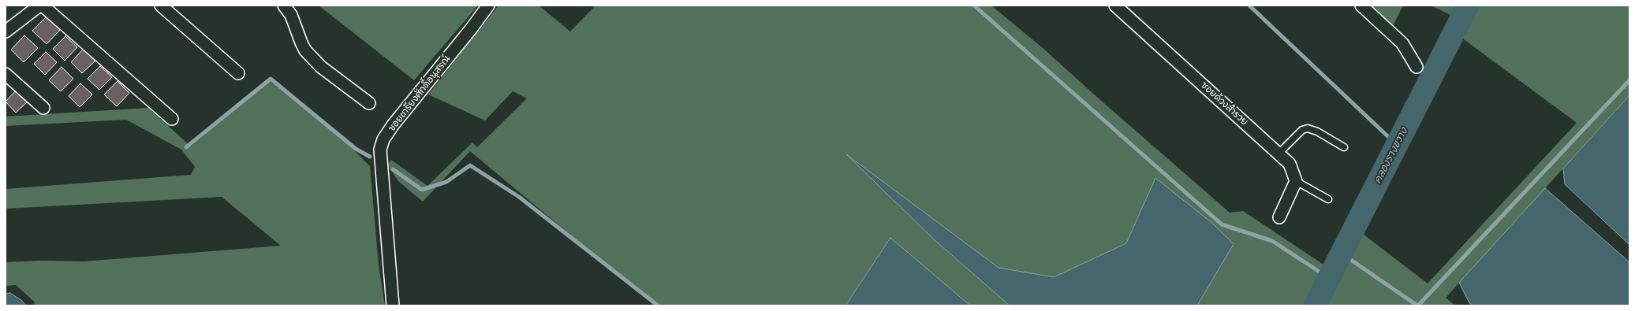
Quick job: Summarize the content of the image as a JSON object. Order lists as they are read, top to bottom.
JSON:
{
  "streets": {
    "street": ["ซอยเกรียงศักดิ์อนุสรณ์", "ซอยด้วงสำรวย"]
  },
  "water": ["คลองรางขวาง"]
}
